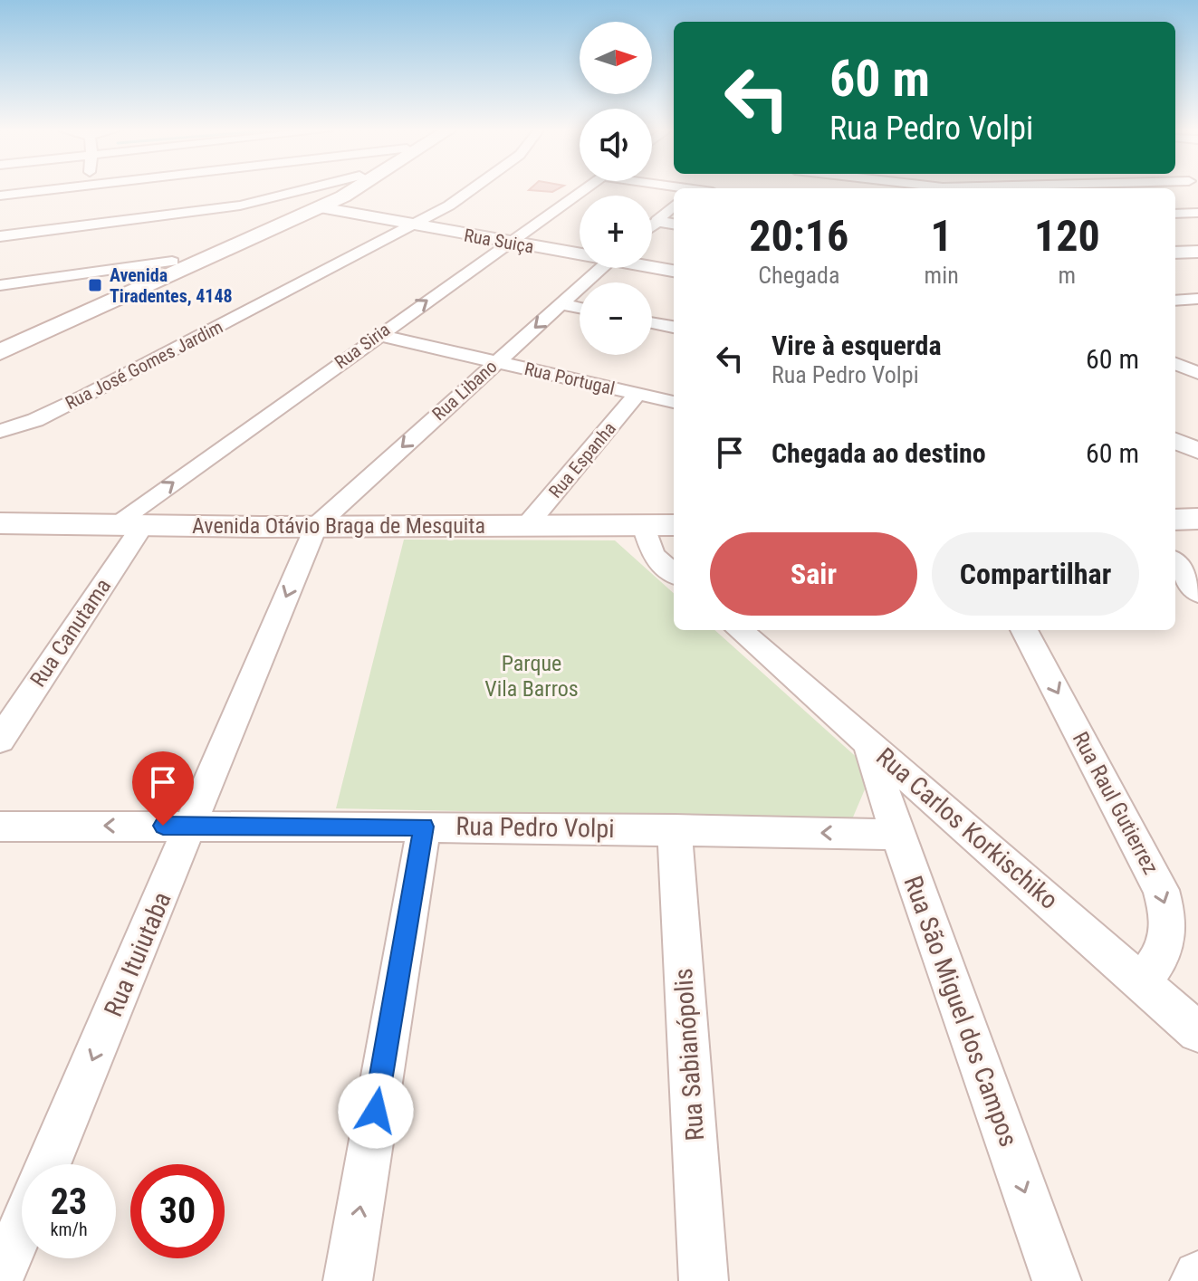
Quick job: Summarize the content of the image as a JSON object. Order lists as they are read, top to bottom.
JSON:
{
  "streets": {
    "main road": ["Avenida Otávio Braga de Mesquita"],
    "street": [
      "Rua Suiça",
      "Rua Siria",
      "Rua José Gomes Jardim",
      "Rua Portugal",
      "Rua Libano",
      "Rua Espanha",
      "Rua Canutama",
      "Rua Raul Gutierrez",
      "Rua Pedro Volpi",
      "Rua Carlos Korkischiko",
      "Rua Ituiutaba",
      "Rua São Miguel dos Campos",
      "Rua Sabianópolis"
    ]
  },
  "crossings": [
    ["Rua Suiça", "Rua Siria"],
    ["Rua Suiça", "Rua José Gomes Jardim"],
    ["Rua Siria", "Rua Portugal"],
    ["Rua Siria", "Avenida Otávio Braga de Mesquita"],
    ["Rua Siria", "Rua Canutama"],
    ["Rua Portugal", "Rua Libano"],
    ["Rua Portugal", "Rua Espanha"],
    ["Rua Libano", "Avenida Otávio Braga de Mesquita"],
    ["Rua Libano", "Rua Ituiutaba"],
    ["Rua Espanha", "Avenida Otávio Braga de Mesquita"],
    ["Avenida Otávio Braga de Mesquita", "Rua Canutama"],
    ["Avenida Otávio Braga de Mesquita", "Rua Ituiutaba"],
    ["Rua Raul Gutierrez", "Rua Carlos Korkischiko"],
    ["Rua Pedro Volpi", "Rua Ituiutaba"],
    ["Rua Pedro Volpi", "Rua São Miguel dos Campos"],
    ["Rua Pedro Volpi", "Rua Sabianópolis"],
    ["Rua Carlos Korkischiko", "Rua São Miguel dos Campos"]
  ],
  "one_way": [
    "Rua Siria",
    "Rua Libano",
    "Rua Raul Gutierrez",
    "Rua Pedro Volpi",
    "Rua Ituiutaba",
    "Rua São Miguel dos Campos"
  ],
  "parks": ["Parque Vila Barros"],
  "places": {
    "transit": ["Avenida Tiradentes, 4148"]
  },
  "north": "right",
  "page": {
    "map_buttons": ["+", "−"],
    "turn": ["60 m", "Rua Pedro Volpi"],
    "eta": [
      "20:16",
      "Chegada",
      "1",
      "min",
      "120",
      "m"
    ],
    "list": [
      {
        "name": "Vire à esquerda",
        "note": "Rua Pedro Volpi",
        "value": "60 m"
      },
      {
        "name": "Chegada ao destino",
        "value": "60 m"
      }
    ],
    "buttons": ["Sair", "Compartilhar"],
    "speed": "23 km/h",
    "limit": "30"
  }
}
